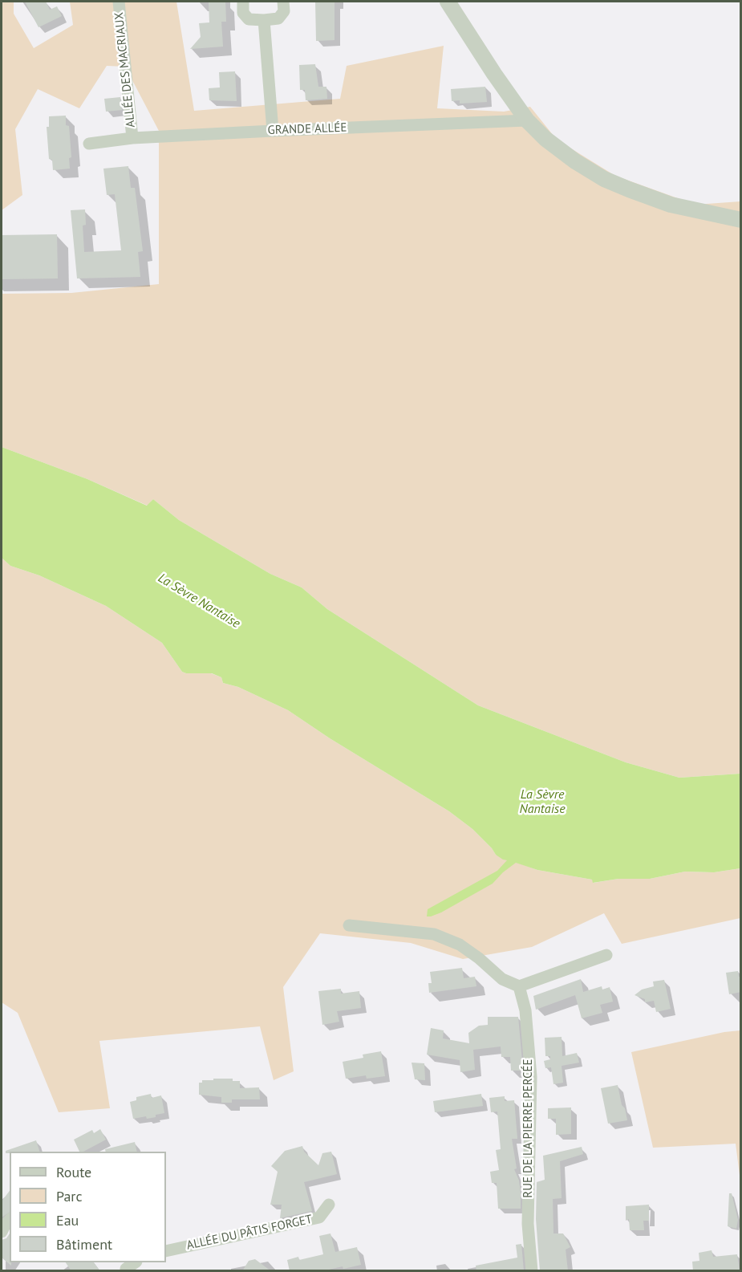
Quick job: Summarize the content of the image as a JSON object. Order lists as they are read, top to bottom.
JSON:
{
  "streets": {
    "street": [
      "ALLÉE DES MACRIAUX",
      "GRANDE ALLÉE",
      "RUE DE LA PIERRE PERCÉE",
      "ALLÉE DU PÂTIS FORGET"
    ]
  },
  "crossings": [
    ["ALLÉE DES MACRIAUX", "GRANDE ALLÉE"]
  ],
  "water": ["La Sèvre Nantaise"],
  "legend": [
    "Route",
    "Parc",
    "Eau",
    "Bâtiment"
  ]
}
